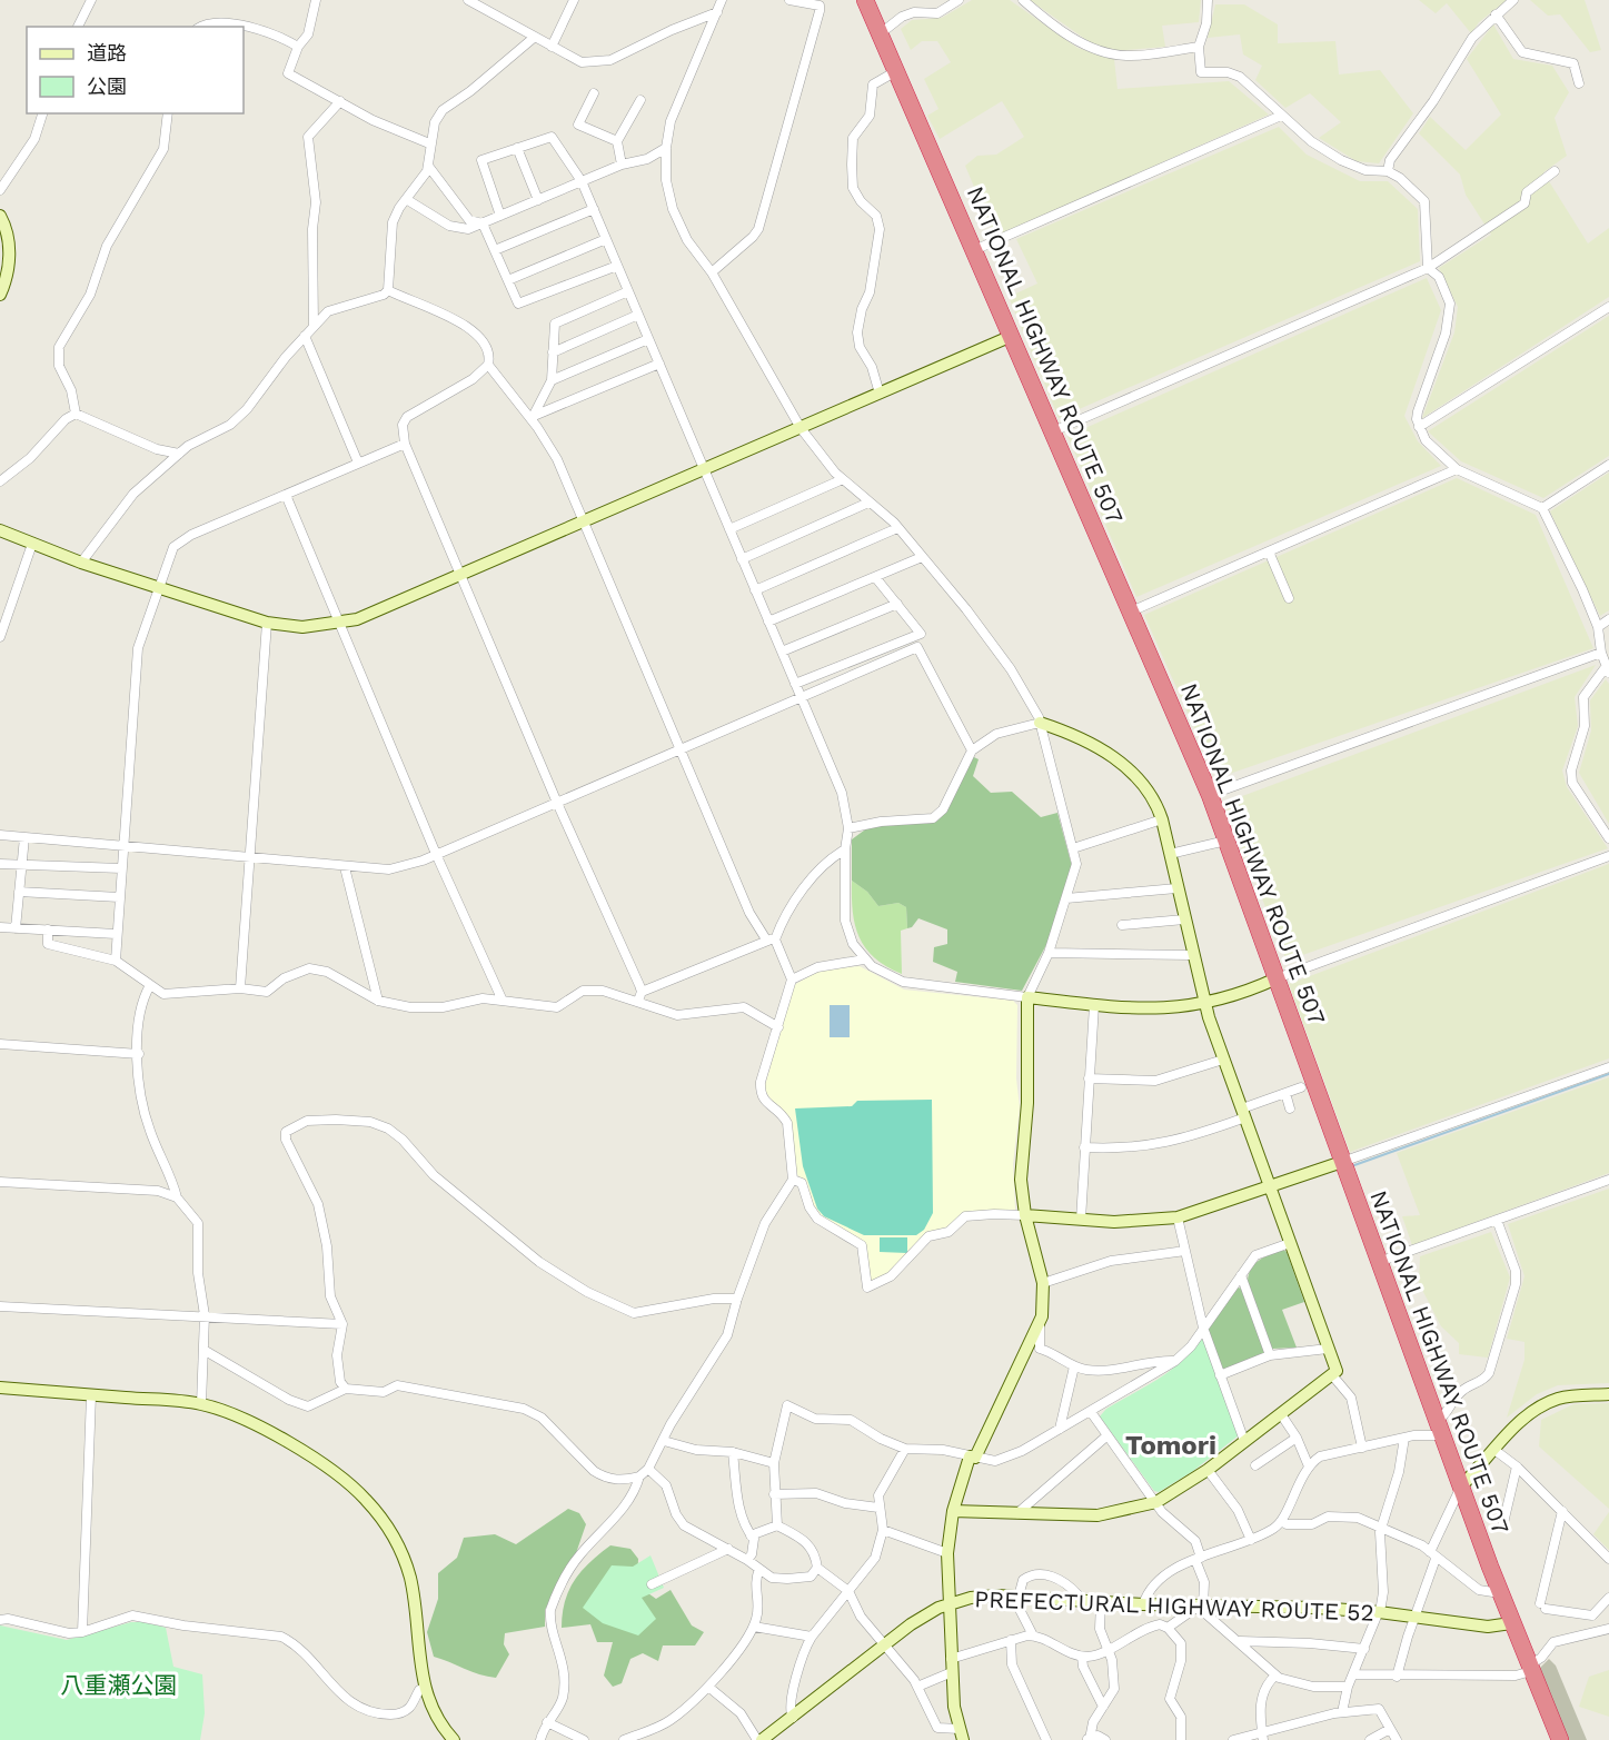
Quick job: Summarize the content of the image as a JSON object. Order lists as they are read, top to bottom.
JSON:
{
  "streets": {
    "highway": ["NATIONAL HIGHWAY ROUTE 507"],
    "street": ["PREFECTURAL HIGHWAY ROUTE 52"]
  },
  "crossings": [
    ["NATIONAL HIGHWAY ROUTE 507", "PREFECTURAL HIGHWAY ROUTE 52"]
  ],
  "districts": ["Tomori"],
  "parks": ["八重瀬公園"],
  "legend": ["道路", "公園"]
}
